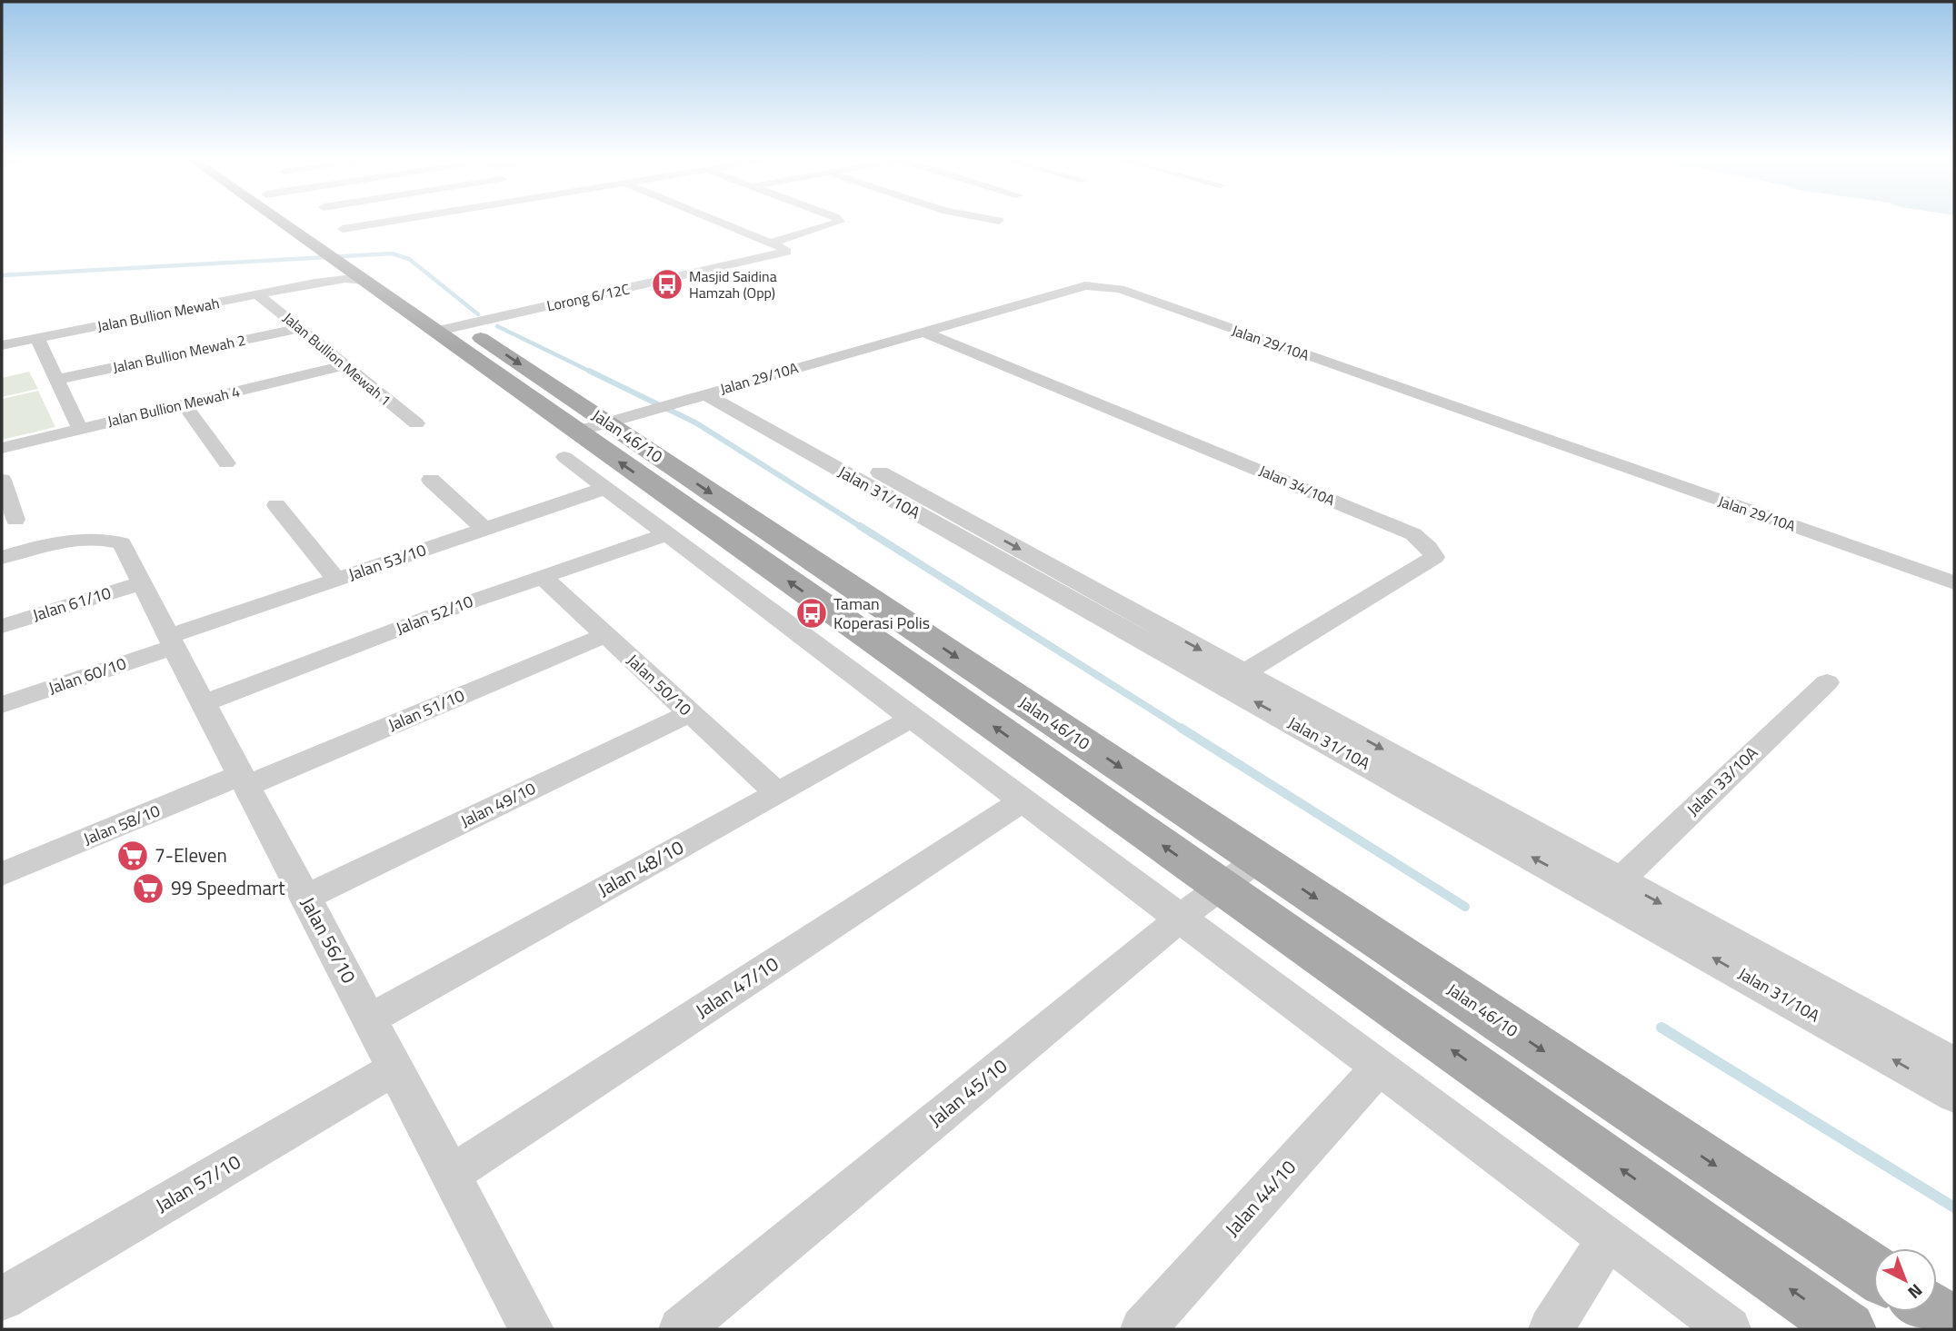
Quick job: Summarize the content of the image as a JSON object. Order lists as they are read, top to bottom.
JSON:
{
  "streets": {
    "main road": ["Jalan 46/10"],
    "street": [
      "Lorong 6/12C",
      "Jalan Bullion Mewah",
      "Jalan 29/10A",
      "Jalan Bullion Mewah 2",
      "Jalan Bullion Mewah 1",
      "Jalan Bullion Mewah 4",
      "Jalan 34/10A",
      "Jalan 31/10A",
      "Jalan 53/10",
      "Jalan 61/10",
      "Jalan 52/10",
      "Jalan 60/10",
      "Jalan 50/10",
      "Jalan 51/10",
      "Jalan 33/10A",
      "Jalan 49/10",
      "Jalan 58/10",
      "Jalan 48/10",
      "Jalan 56/10",
      "Jalan 47/10",
      "Jalan 45/10",
      "Jalan 57/10",
      "Jalan 44/10"
    ]
  },
  "crossings": [
    ["Lorong 6/12C", "Jalan 46/10"],
    ["Jalan Bullion Mewah", "Jalan Bullion Mewah 1"],
    ["Jalan Bullion Mewah", "Jalan 46/10"],
    ["Jalan 29/10A", "Jalan 46/10"],
    ["Jalan 29/10A", "Jalan 34/10A"],
    ["Jalan 29/10A", "Jalan 31/10A"],
    ["Jalan Bullion Mewah 2", "Jalan Bullion Mewah 1"],
    ["Jalan Bullion Mewah 1", "Jalan Bullion Mewah 4"],
    ["Jalan 46/10", "Jalan 53/10"],
    ["Jalan 46/10", "Jalan 52/10"],
    ["Jalan 46/10", "Jalan 48/10"],
    ["Jalan 46/10", "Jalan 47/10"],
    ["Jalan 46/10", "Jalan 45/10"],
    ["Jalan 46/10", "Jalan 44/10"],
    ["Jalan 34/10A", "Jalan 31/10A"],
    ["Jalan 31/10A", "Jalan 33/10A"],
    ["Jalan 53/10", "Jalan 60/10"],
    ["Jalan 53/10", "Jalan 56/10"],
    ["Jalan 61/10", "Jalan 56/10"],
    ["Jalan 52/10", "Jalan 50/10"],
    ["Jalan 52/10", "Jalan 56/10"],
    ["Jalan 60/10", "Jalan 56/10"],
    ["Jalan 50/10", "Jalan 51/10"],
    ["Jalan 50/10", "Jalan 49/10"],
    ["Jalan 50/10", "Jalan 48/10"],
    ["Jalan 51/10", "Jalan 58/10"],
    ["Jalan 51/10", "Jalan 56/10"],
    ["Jalan 49/10", "Jalan 56/10"],
    ["Jalan 58/10", "Jalan 56/10"],
    ["Jalan 48/10", "Jalan 56/10"],
    ["Jalan 56/10", "Jalan 47/10"],
    ["Jalan 56/10", "Jalan 57/10"]
  ],
  "places": {
    "bus stop": ["Masjid Saidina Hamzah (Opp)", "Taman Koperasi Polis"],
    "supermarket": ["7-Eleven", "99 Speedmart"]
  },
  "north": "bottom right"
}
